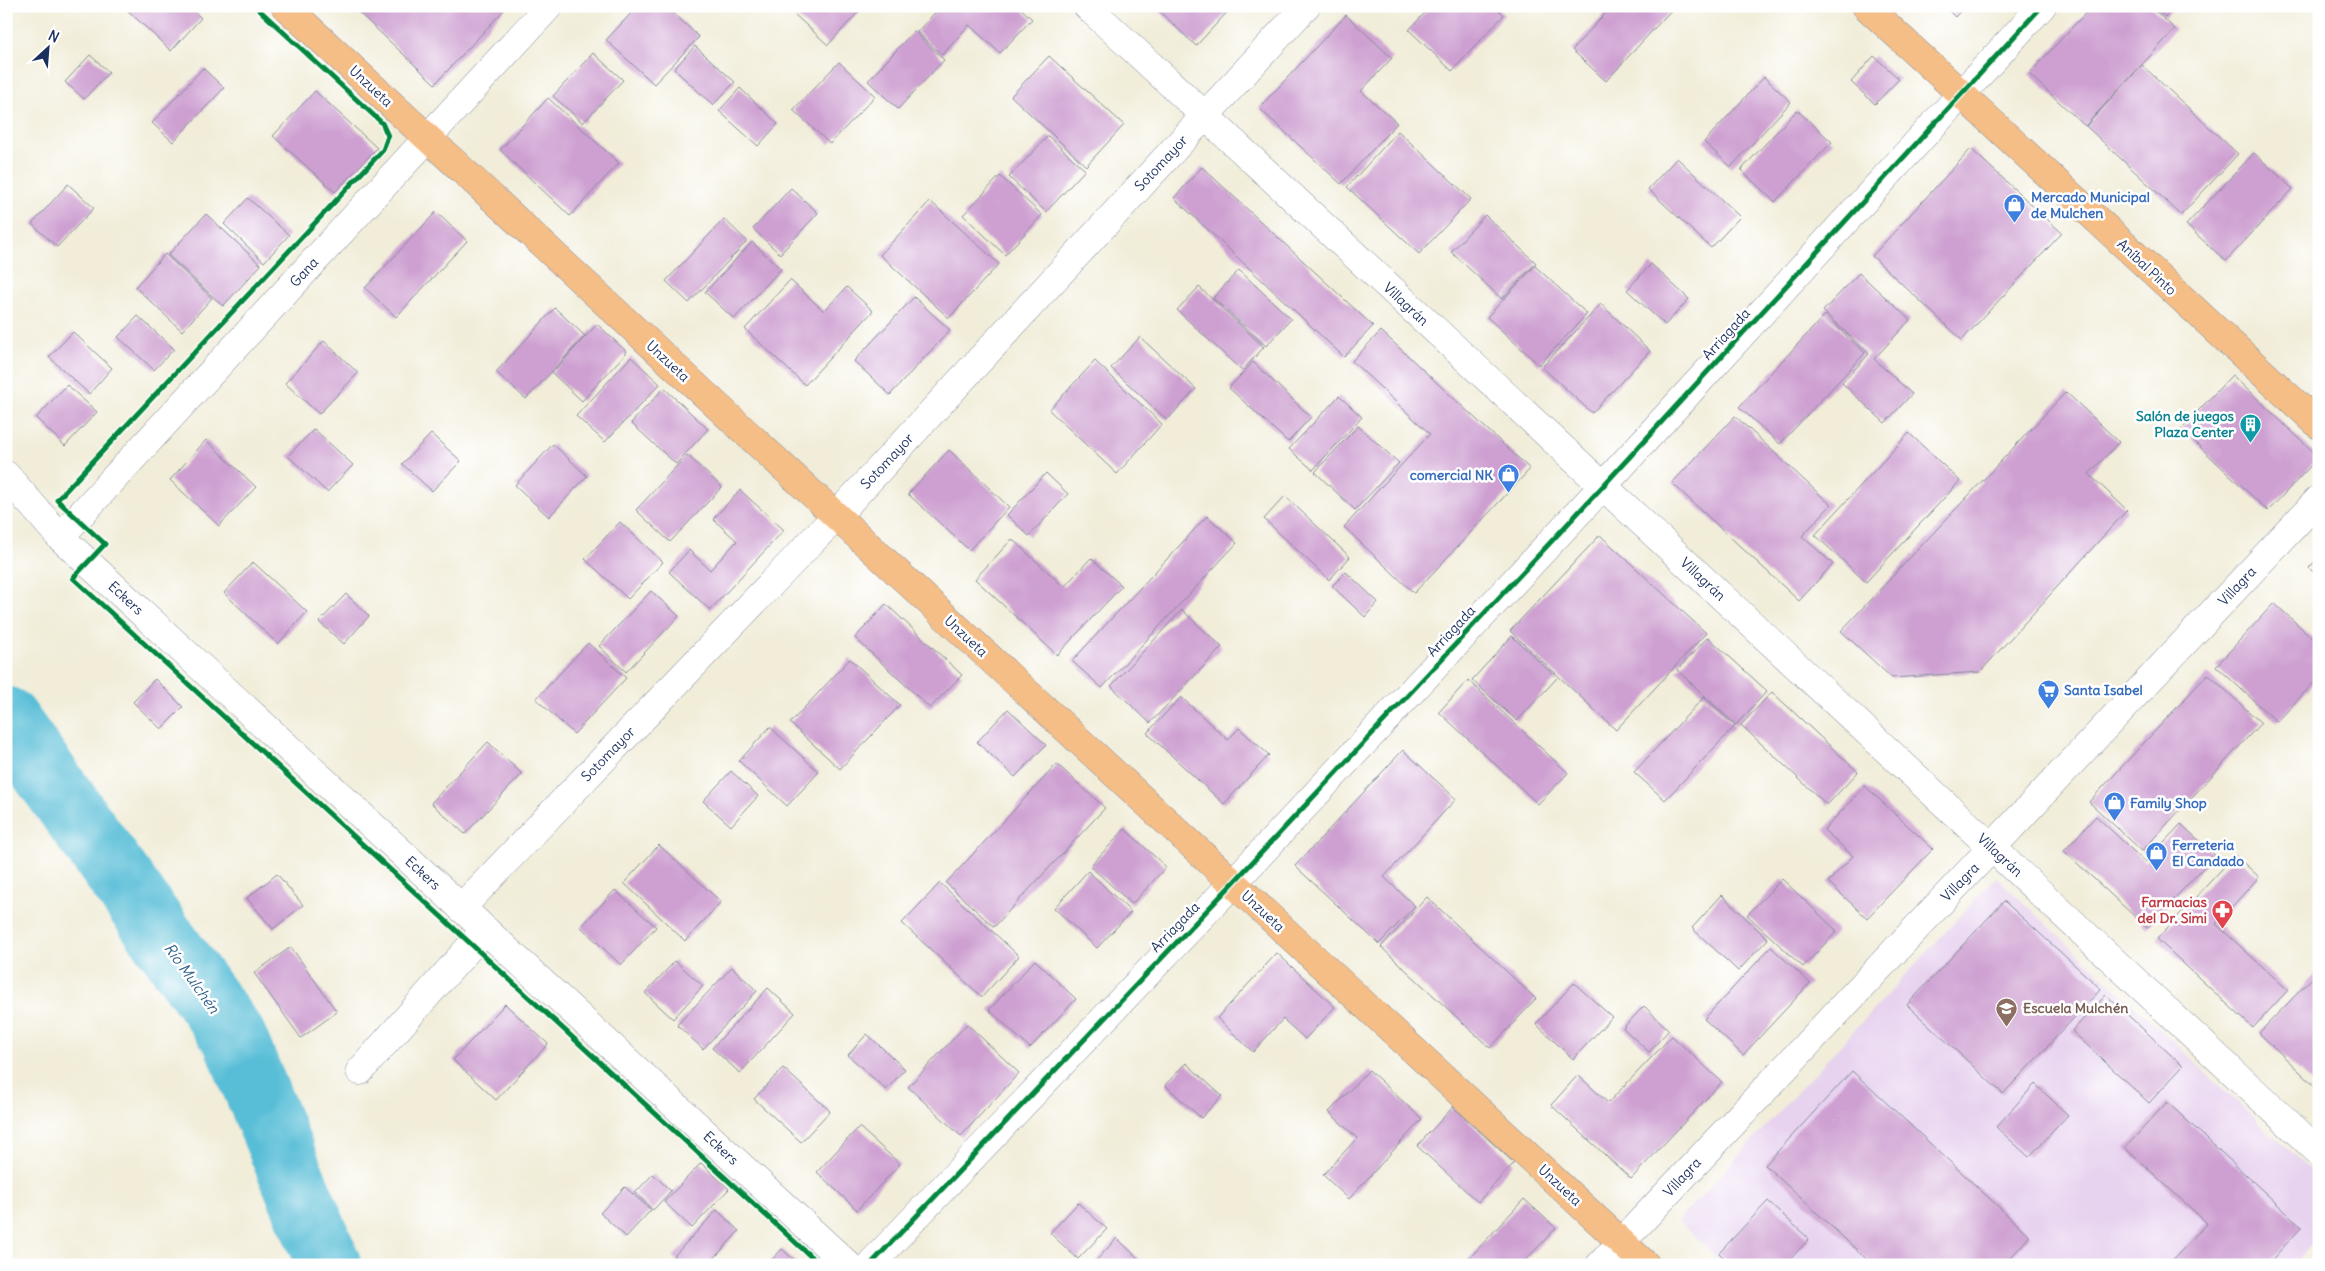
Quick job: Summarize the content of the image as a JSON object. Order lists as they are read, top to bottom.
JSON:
{
  "streets": {
    "main road": ["Unzueta", "Aníbal Pinto"],
    "street": [
      "Sotomayor",
      "Gana",
      "Villagrán",
      "Arriagada",
      "Villagra",
      "Eckers"
    ]
  },
  "crossings": [
    ["Unzueta", "Sotomayor"],
    ["Unzueta", "Gana"],
    ["Unzueta", "Arriagada"],
    ["Unzueta", "Villagra"],
    ["Sotomayor", "Villagrán"],
    ["Sotomayor", "Eckers"],
    ["Aníbal Pinto", "Arriagada"],
    ["Gana", "Eckers"],
    ["Villagrán", "Arriagada"],
    ["Villagrán", "Villagra"]
  ],
  "water": ["Río Mulchén"],
  "places": {
    "shop": [
      "Mercado Municipal de Mulchen",
      "comercial NK",
      "Family Shop",
      "Ferreteria El Candado"
    ],
    "building": ["Salón de juegos Plaza Center"],
    "supermarket": ["Santa Isabel"],
    "pharmacy": ["Farmacias del Dr. Simi"],
    "school or university": ["Escuela Mulchén"]
  },
  "north": "top right"
}
